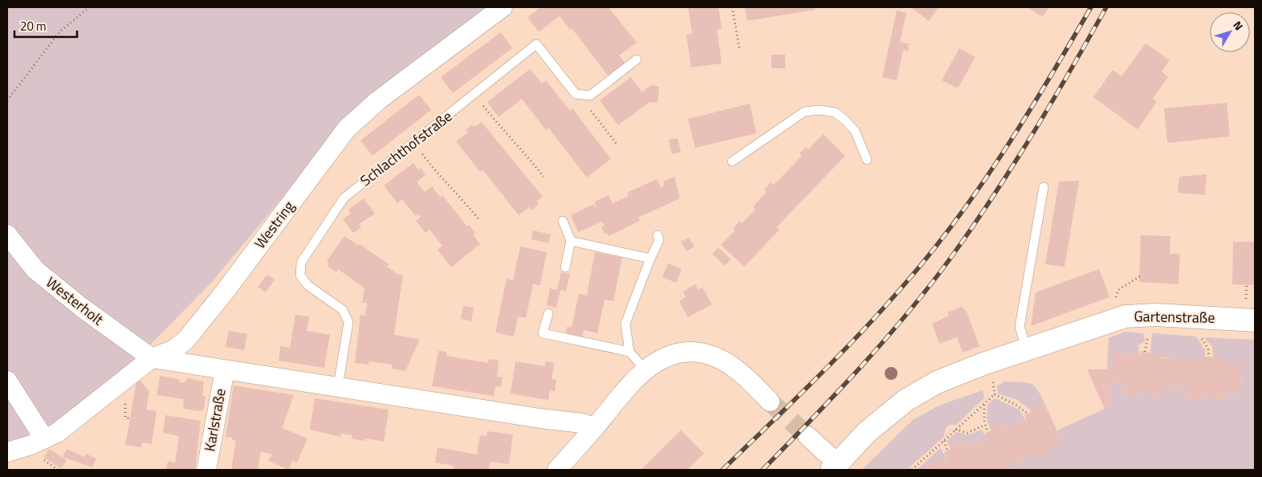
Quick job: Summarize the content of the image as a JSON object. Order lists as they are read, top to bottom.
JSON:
{
  "streets": {
    "street": [
      "Westring",
      "Westerholt",
      "Gartenstraße",
      "Karlstraße"
    ],
    "lane": ["Schlachthofstraße"]
  },
  "crossings": [
    ["Westring", "Westerholt"]
  ],
  "scale_bar": "20 m",
  "north": "top right"
}
